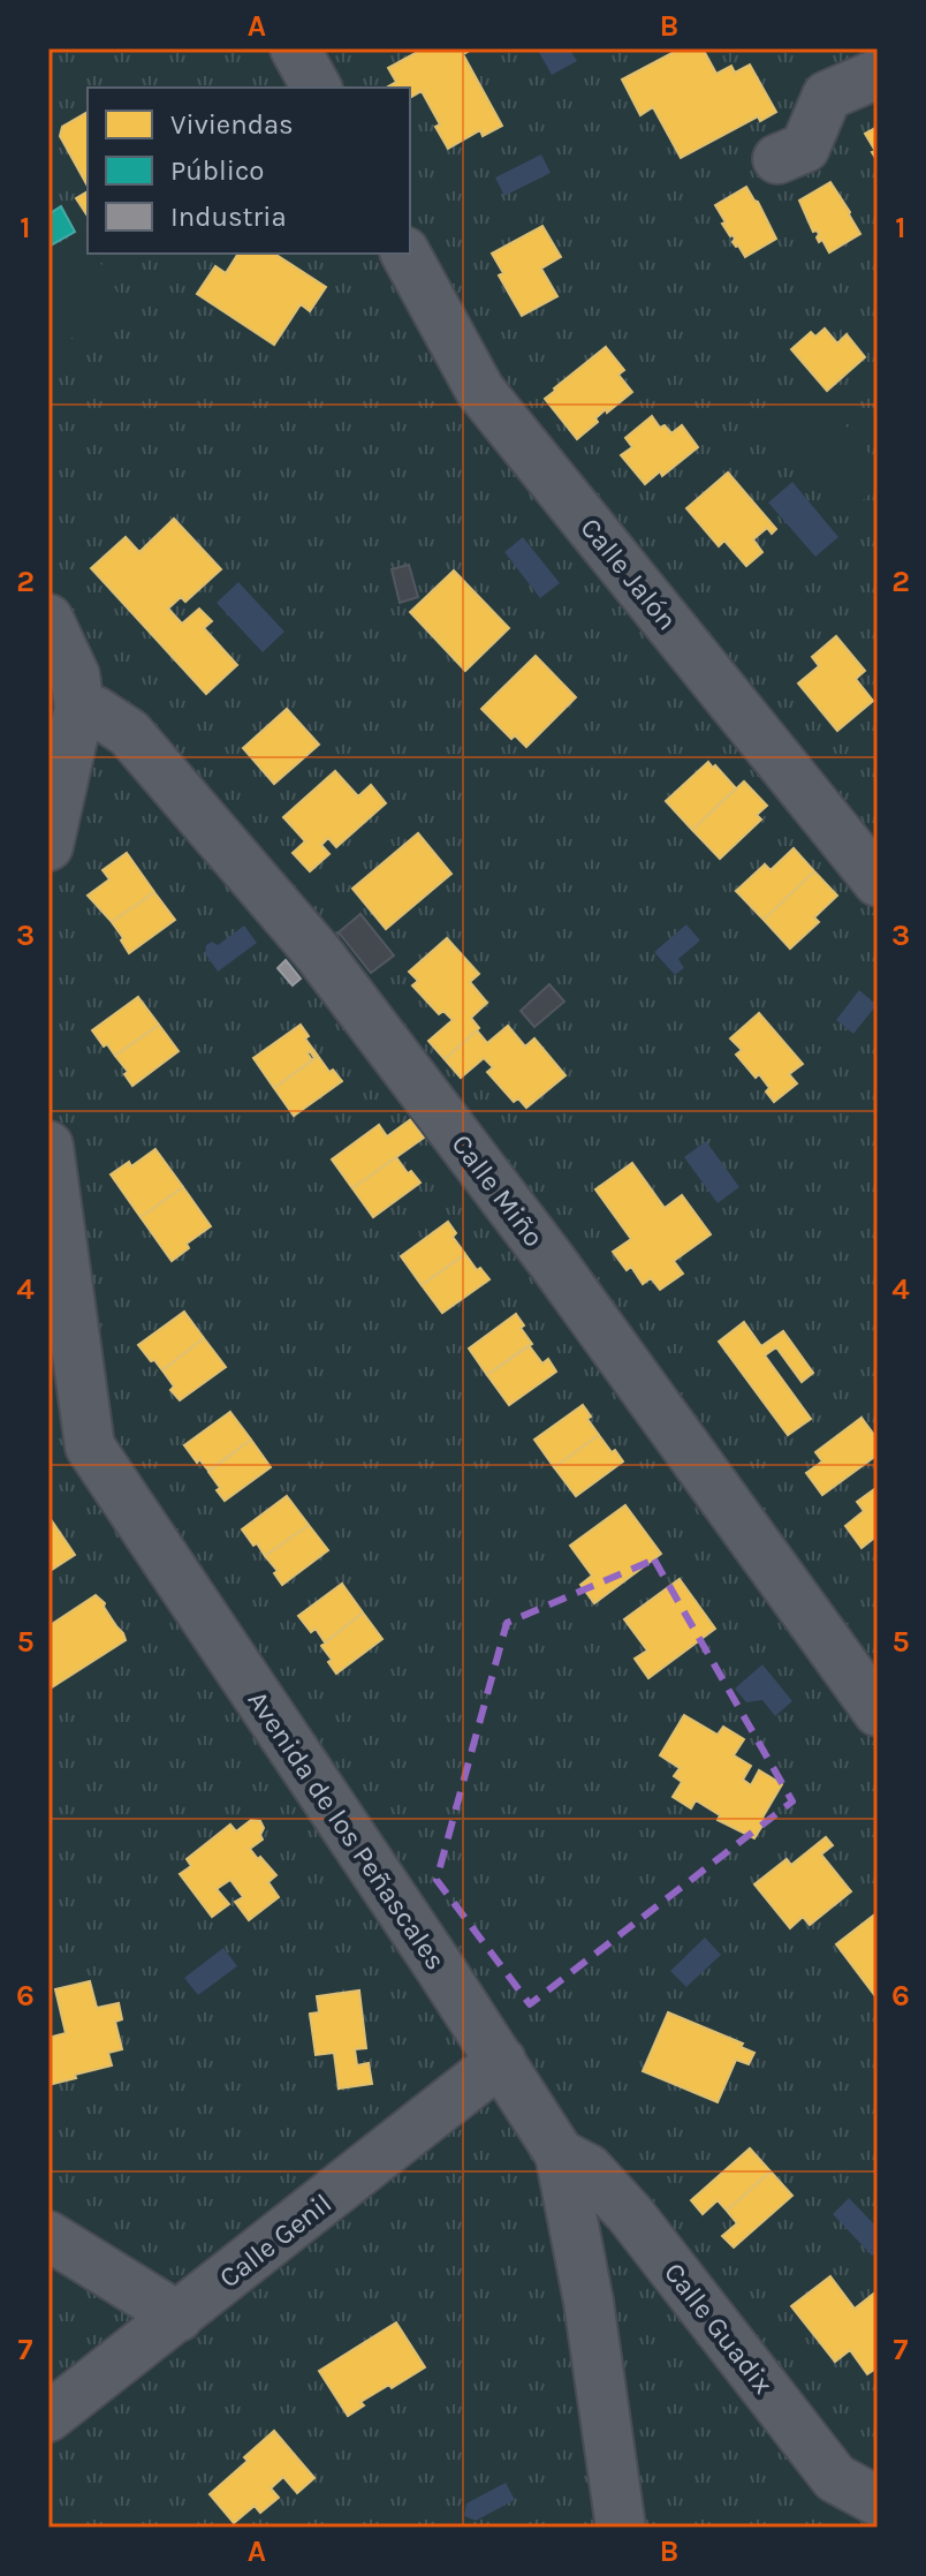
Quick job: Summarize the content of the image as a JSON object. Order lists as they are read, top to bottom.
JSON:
{
  "streets": {
    "street": [
      "Calle Jalón",
      "Calle Miño",
      "Avenida de los Peñascales",
      "Calle Genil",
      "Calle Guadix"
    ]
  },
  "crossings": [
    ["Avenida de los Peñascales", "Calle Genil"],
    ["Avenida de los Peñascales", "Calle Guadix"]
  ],
  "legend": ["Viviendas", "Público", "Industria"],
  "grid": {
    "columns": ["A", "B"],
    "rows": [
      "1",
      "2",
      "3",
      "4",
      "5",
      "6",
      "7"
    ]
  }
}
